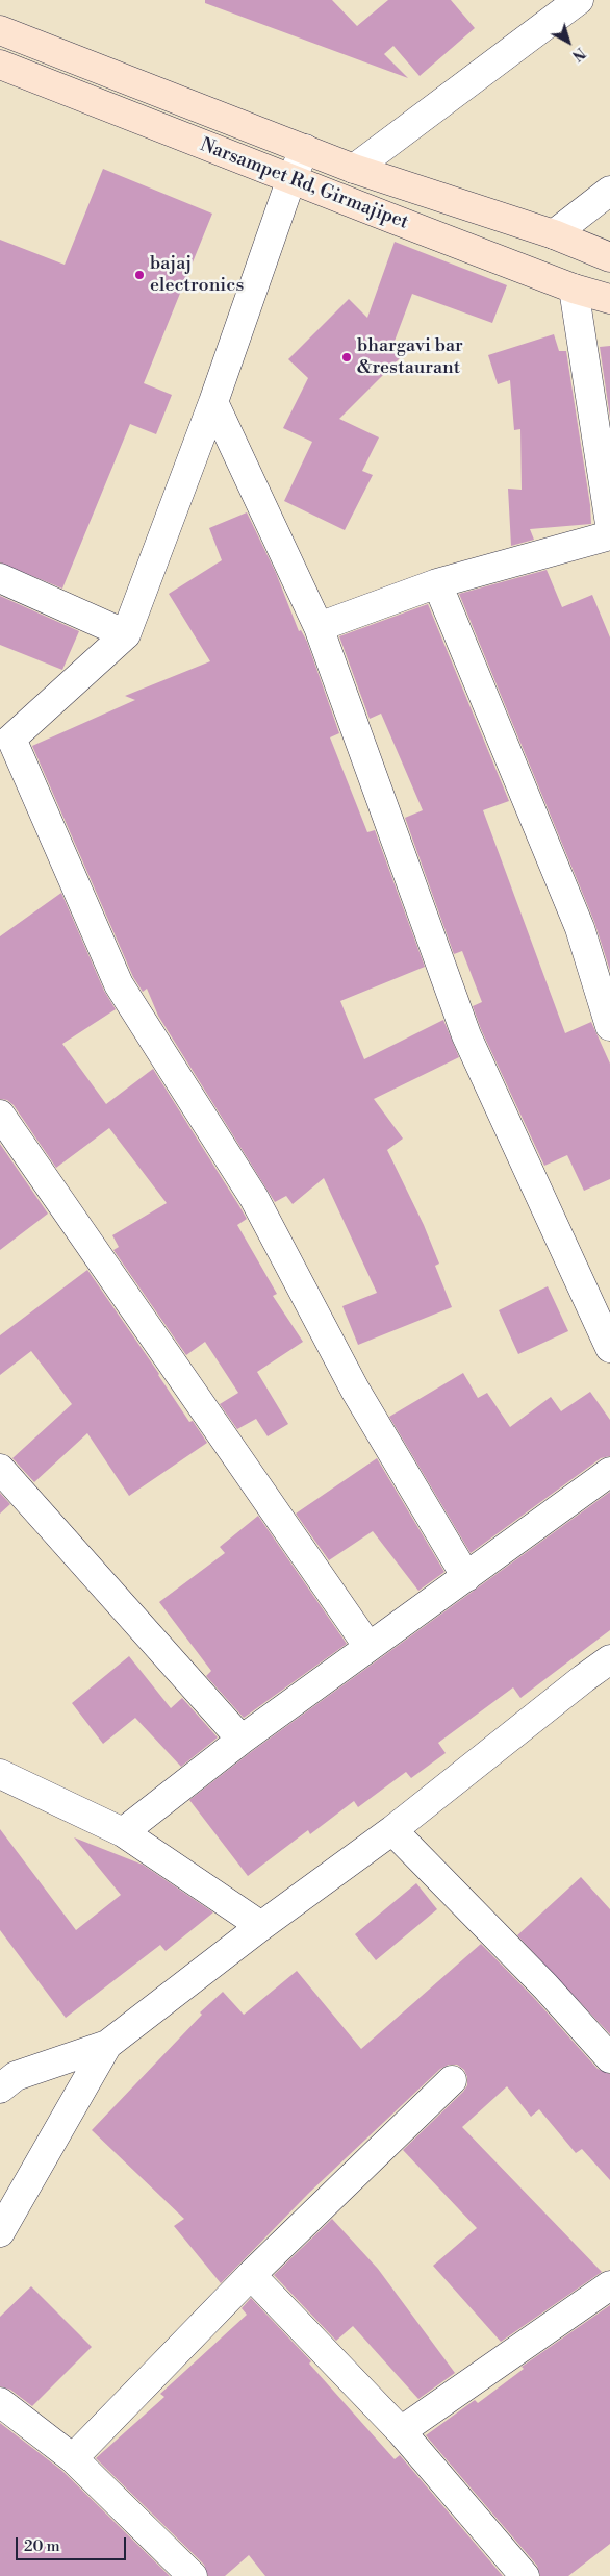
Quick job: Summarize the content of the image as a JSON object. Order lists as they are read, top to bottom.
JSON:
{
  "streets": {
    "main road": ["Narsampet Rd, Girmajipet"]
  },
  "places": ["bajaj electronics", "bhargavi bar &restaurant"],
  "scale_bar": "20 m",
  "north": "bottom right"
}
